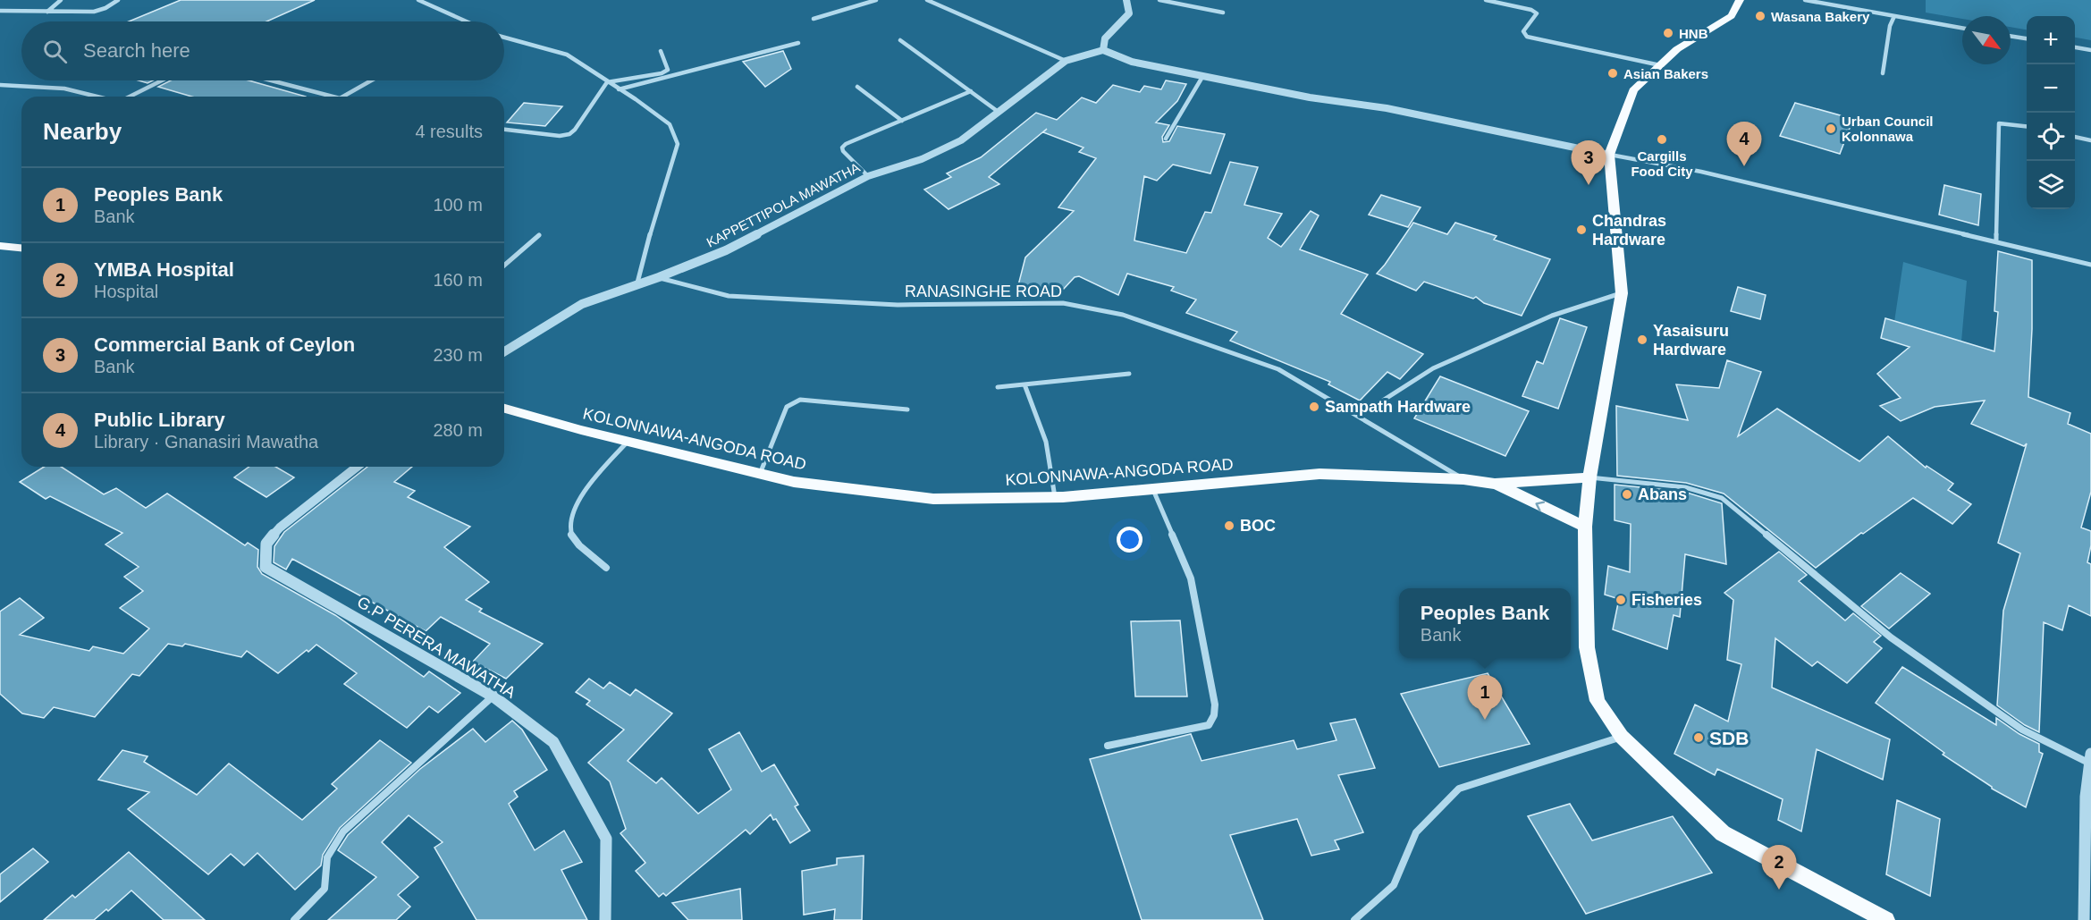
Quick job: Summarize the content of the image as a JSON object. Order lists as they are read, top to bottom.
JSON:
{
  "streets": {
    "main road": ["KOLONNAWA-ANGODA ROAD"],
    "street": ["KAPPETTIPOLA MAWATHA", "RANASINGHE ROAD", "G.P PERERA MAWATHA"]
  },
  "crossings": [
    ["KAPPETTIPOLA MAWATHA", "RANASINGHE ROAD"],
    ["RANASINGHE ROAD", "KOLONNAWA-ANGODA ROAD"]
  ],
  "places": [
    "Wasana Bakery",
    "HNB",
    "Asian Bakers",
    "Urban Council Kolonnawa",
    "Cargills Food City",
    "Chandras Hardware",
    "Yasaisuru Hardware",
    "Sampath Hardware",
    "Abans",
    "BOC",
    "Fisheries",
    "SDB"
  ],
  "north": "bottom right",
  "page": {
    "map_buttons": ["+", "−"],
    "search": "Search here",
    "heading": ["Nearby", "4 results"],
    "pins": [
      "4",
      "3",
      "1",
      "2"
    ],
    "list": [
      {
        "mark": "1",
        "name": "Peoples Bank",
        "note": "Bank",
        "value": "100 m"
      },
      {
        "mark": "2",
        "name": "YMBA Hospital",
        "note": "Hospital",
        "value": "160 m"
      },
      {
        "mark": "3",
        "name": "Commercial Bank of Ceylon",
        "note": "Bank",
        "value": "230 m"
      },
      {
        "mark": "4",
        "name": "Public Library",
        "note": "Library · Gnanasiri Mawatha",
        "value": "280 m"
      }
    ],
    "popup": ["Peoples Bank", "Bank"]
  }
}
